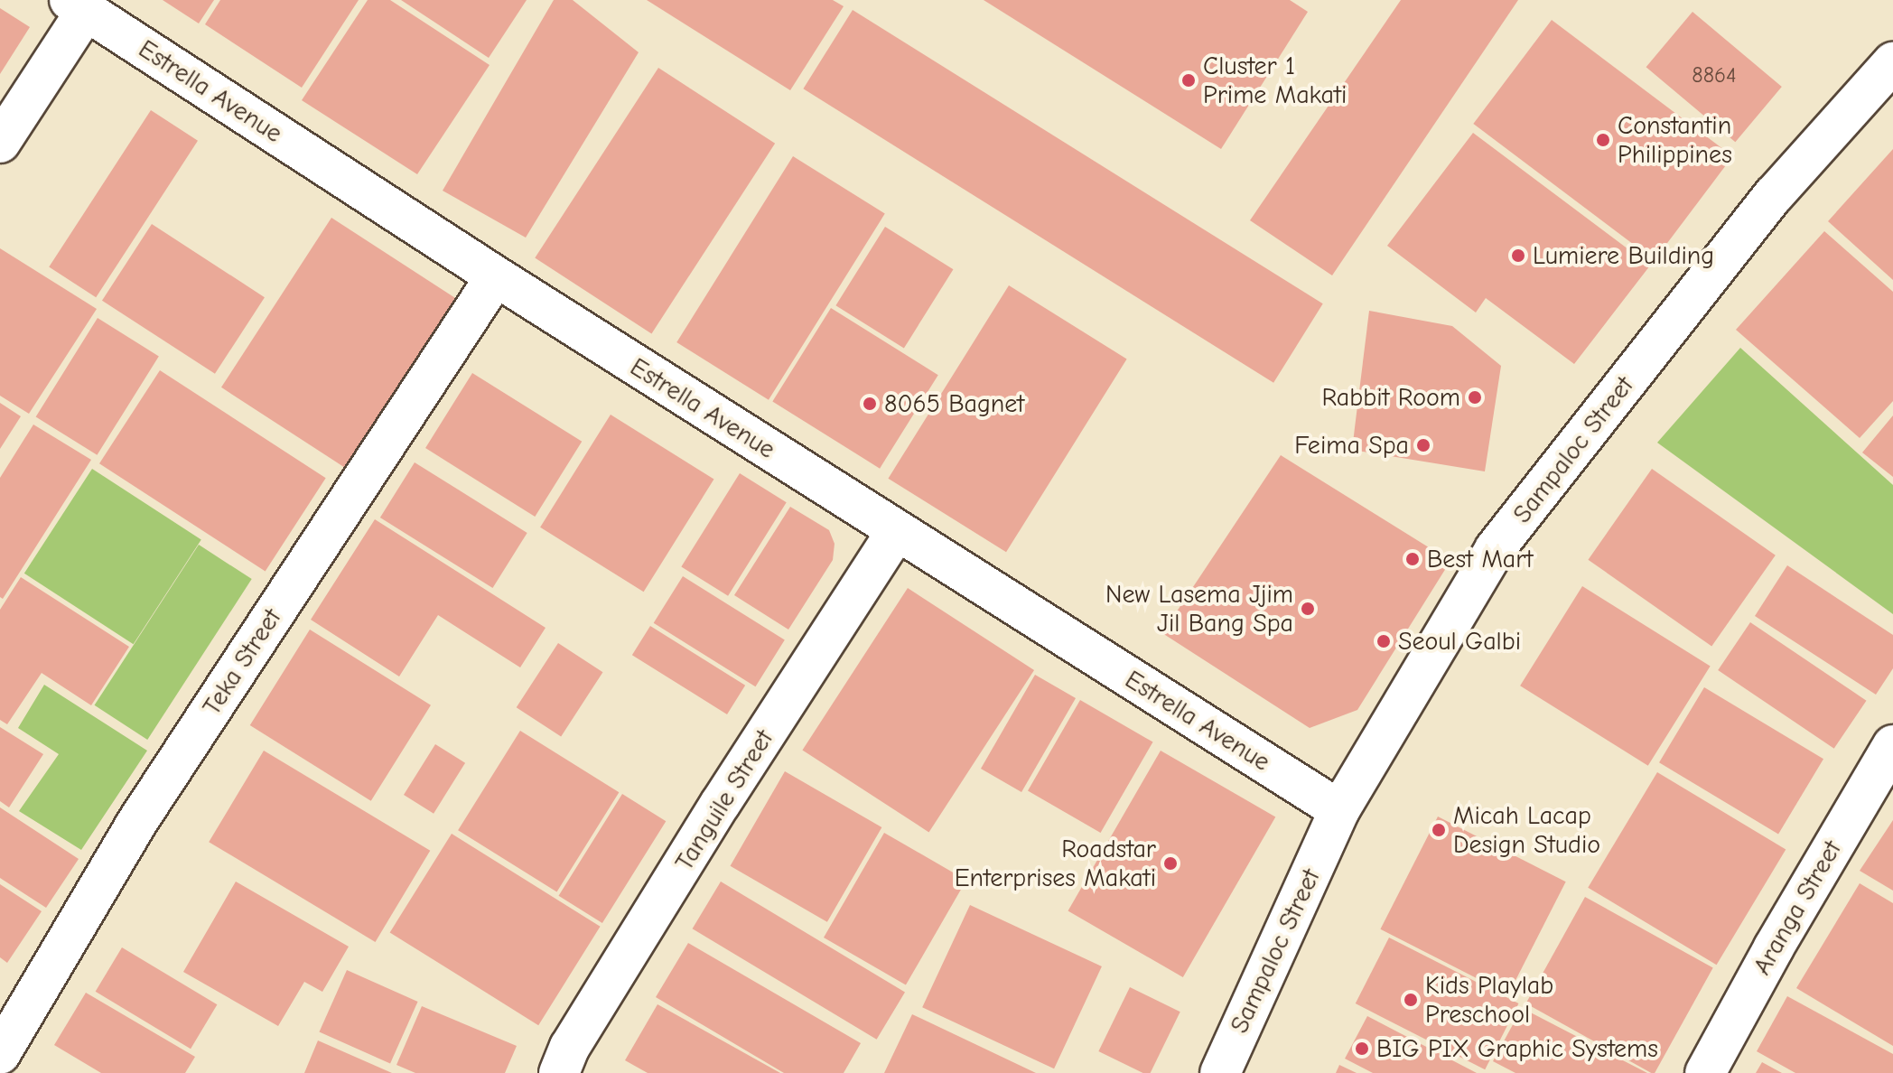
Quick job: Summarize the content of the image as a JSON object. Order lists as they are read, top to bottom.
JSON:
{
  "streets": {
    "street": [
      "Estrella Avenue",
      "Sampaloc Street",
      "Teka Street",
      "Tanguile Street",
      "Aranga Street"
    ]
  },
  "crossings": [
    ["Estrella Avenue", "Sampaloc Street"],
    ["Estrella Avenue", "Teka Street"],
    ["Estrella Avenue", "Tanguile Street"]
  ],
  "places": [
    "Cluster 1 Prime Makati",
    "Constantin Philippines",
    "Lumiere Building",
    "Rabbit Room",
    "8065 Bagnet",
    "Feima Spa",
    "Best Mart",
    "New Lasema Jjim Jil Bang Spa",
    "Seoul Galbi",
    "Micah Lacap Design Studio",
    "Roadstar Enterprises Makati",
    "Kids Playlab Preschool",
    "BIG PIX Graphic Systems"
  ],
  "house_numbers": ["8864"]
}
